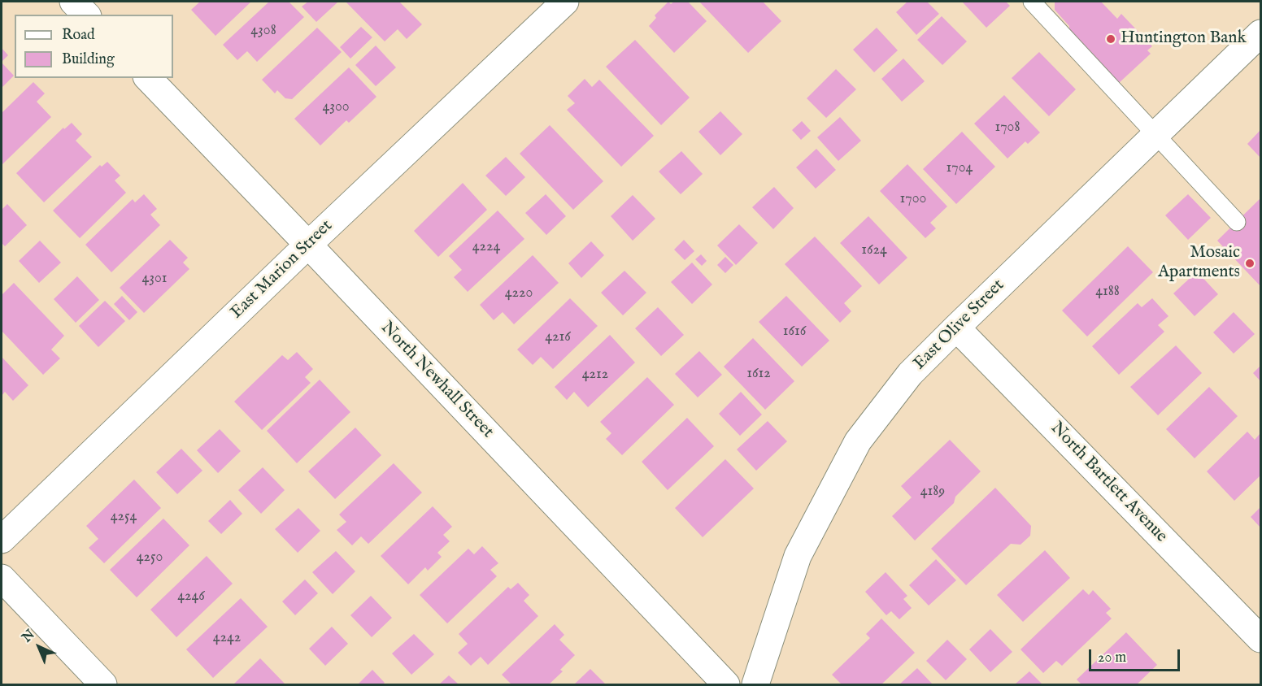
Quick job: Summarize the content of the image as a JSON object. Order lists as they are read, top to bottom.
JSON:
{
  "streets": {
    "street": [
      "East Marion Street",
      "East Olive Street",
      "North Newhall Street",
      "North Bartlett Avenue"
    ]
  },
  "crossings": [
    ["East Marion Street", "North Newhall Street"],
    ["East Olive Street", "North Bartlett Avenue"]
  ],
  "places": ["Huntington Bank", "Mosaic Apartments"],
  "house_numbers": [
    "4308",
    "4300",
    "1708",
    "1704",
    "1700",
    "4224",
    "1624",
    "4301",
    "4188",
    "4220",
    "1616",
    "4216",
    "1612",
    "4212",
    "4189",
    "4254",
    "4250",
    "4246",
    "4242"
  ],
  "legend": ["Road", "Building"],
  "scale_bar": "20 m",
  "north": "top left"
}
